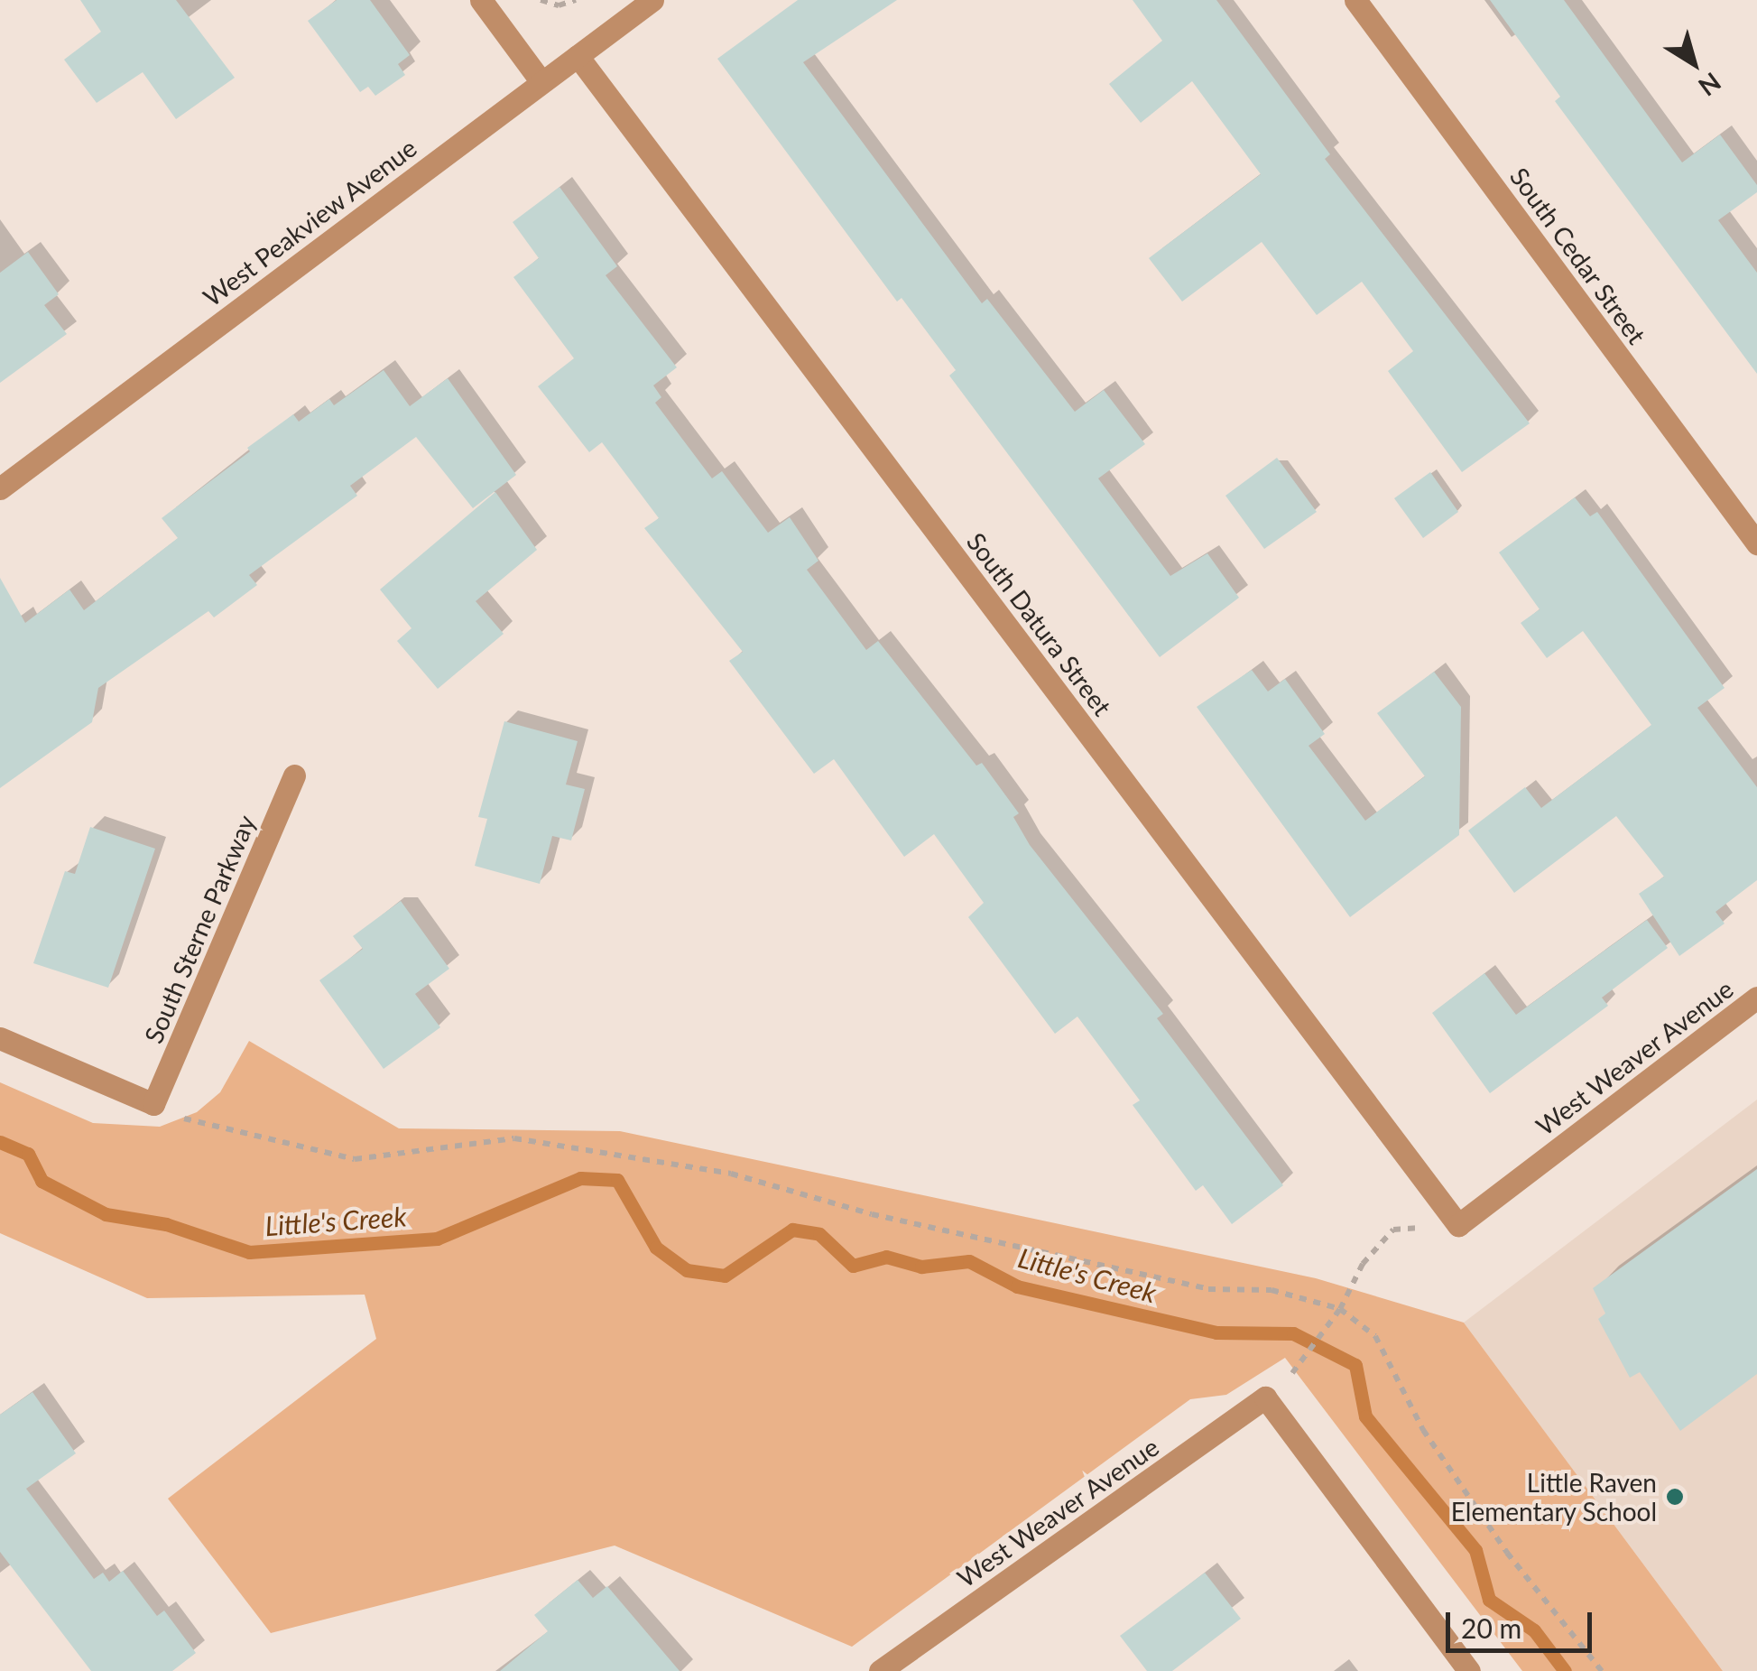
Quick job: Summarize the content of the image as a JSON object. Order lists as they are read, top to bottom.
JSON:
{
  "streets": {
    "street": [
      "West Peakview Avenue",
      "South Cedar Street",
      "South Datura Street",
      "South Sterne Parkway",
      "West Weaver Avenue"
    ]
  },
  "crossings": [
    ["West Peakview Avenue", "South Datura Street"],
    ["South Datura Street", "West Weaver Avenue"]
  ],
  "water": ["Little's Creek"],
  "places": ["Little Raven Elementary School"],
  "scale_bar": "20 m",
  "north": "bottom right"
}
